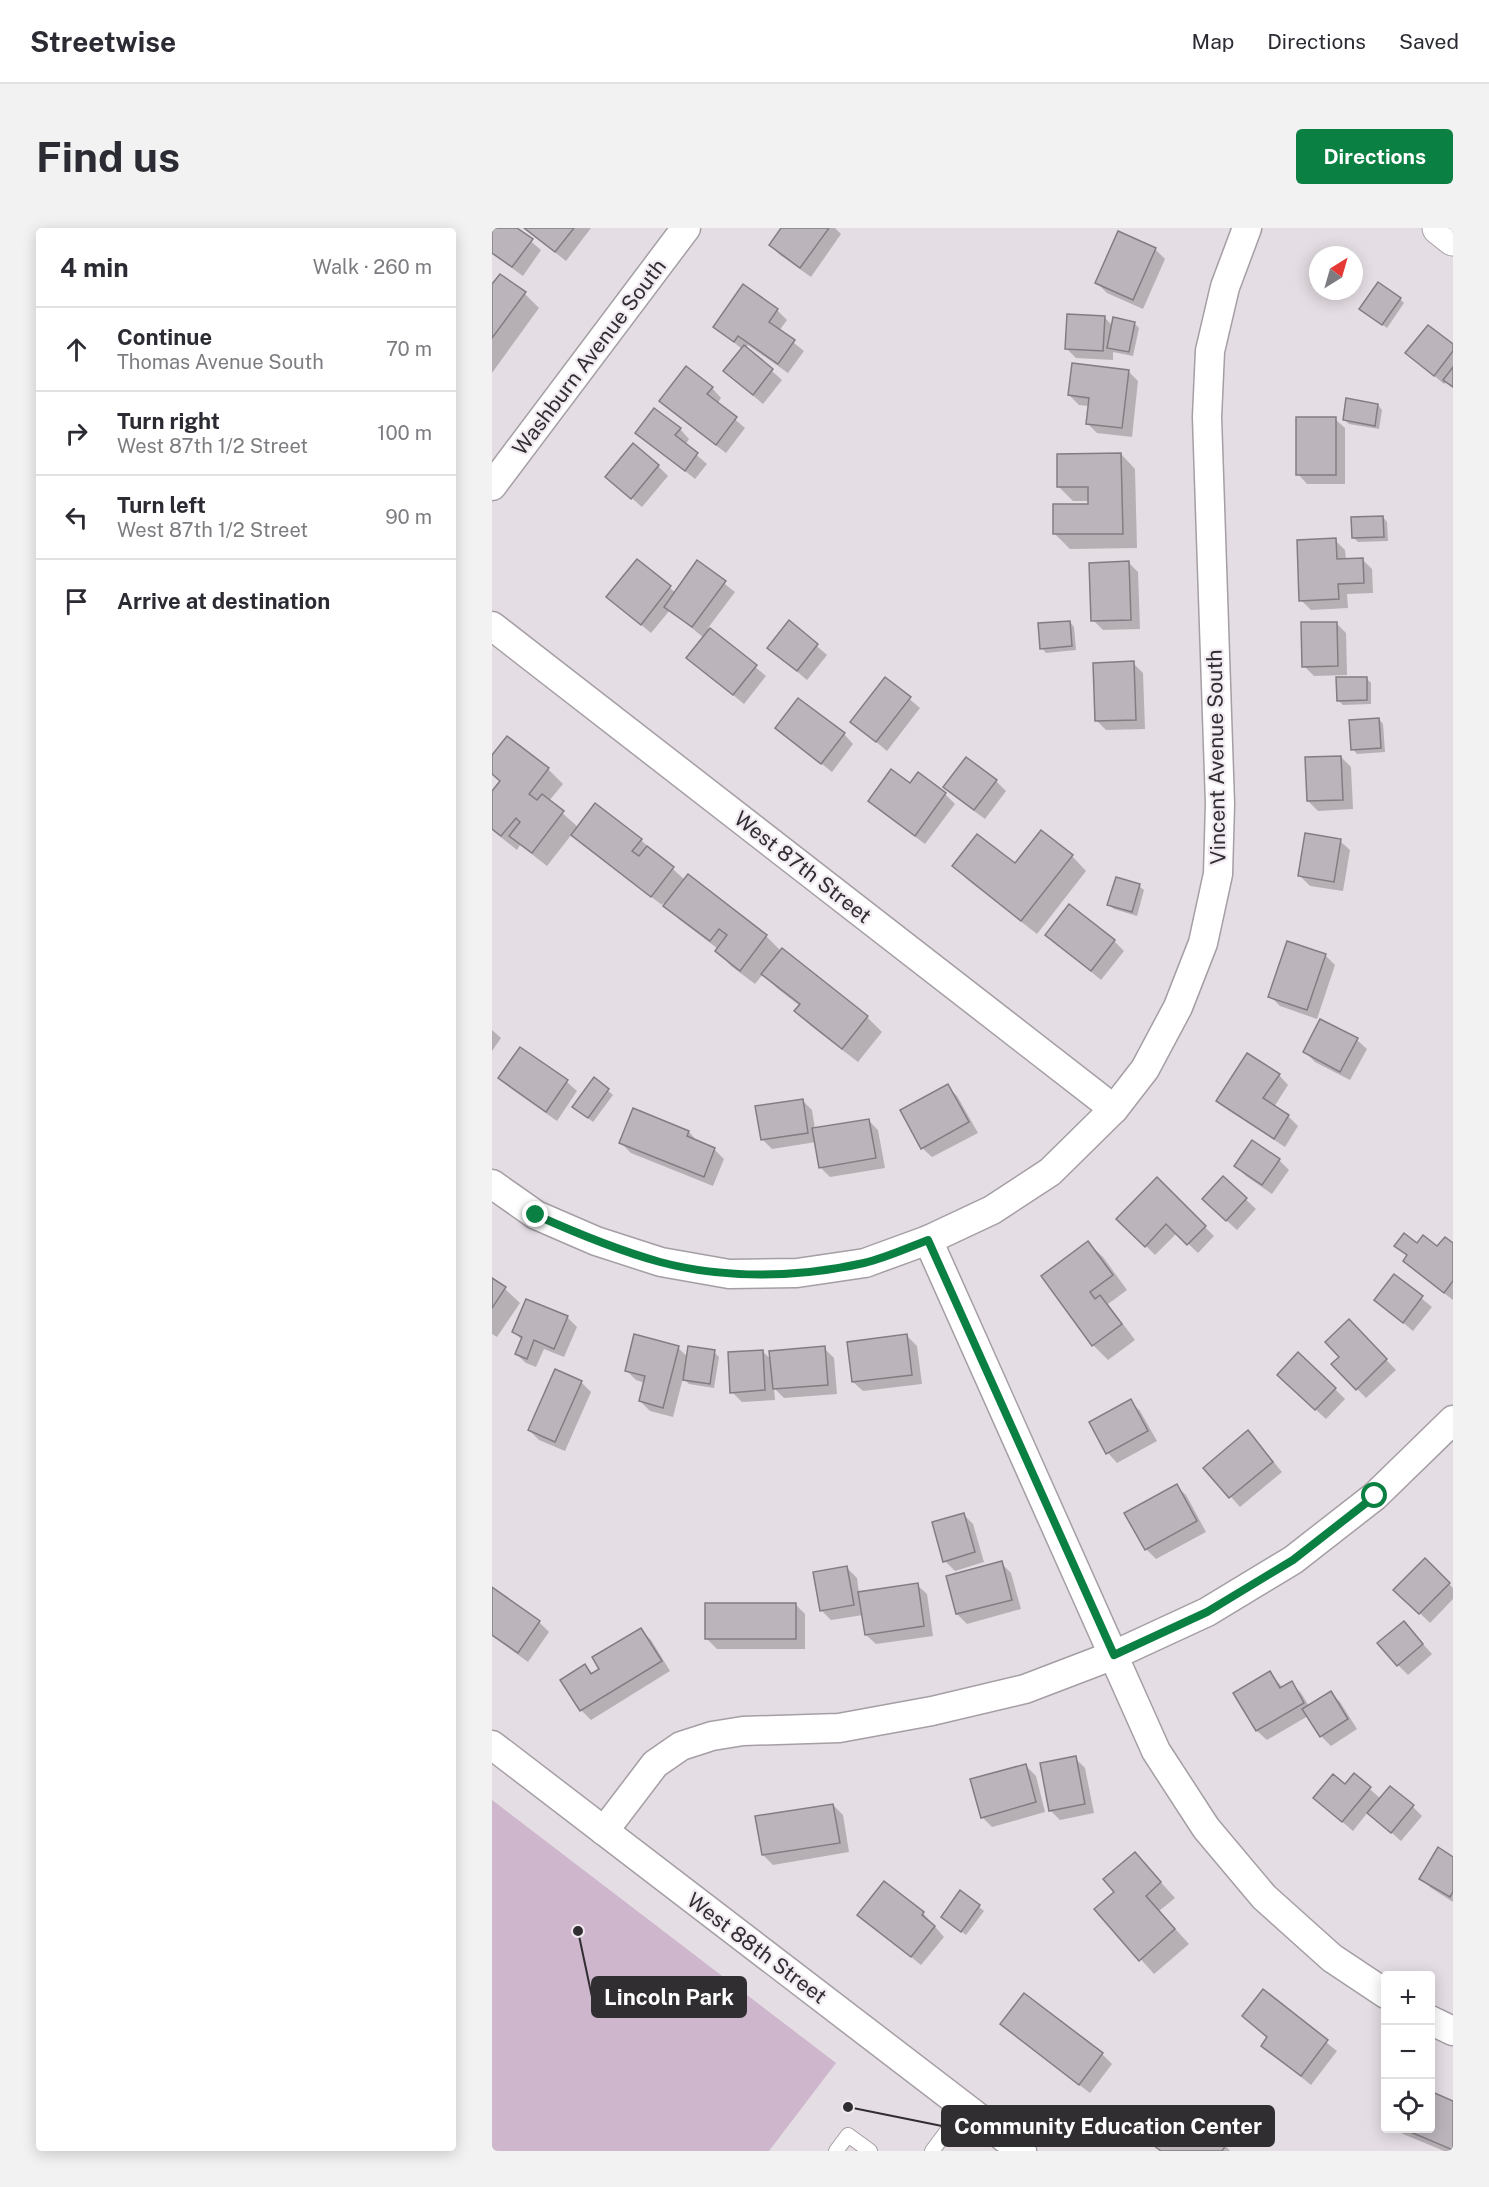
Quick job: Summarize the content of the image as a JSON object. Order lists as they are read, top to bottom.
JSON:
{
  "streets": {
    "street": [
      "Washburn Avenue South",
      "Vincent Avenue South",
      "West 87th Street",
      "West 88th Street"
    ]
  },
  "crossings": [
    ["Vincent Avenue South", "West 87th Street"]
  ],
  "places": ["Lincoln Park", "Community Education Center"],
  "north": "top right",
  "page": {
    "header": "Streetwise",
    "nav": ["Map", "Directions", "Saved"],
    "buttons": "Directions",
    "title": "Find us",
    "heading": ["4 min", "Walk · 260 m"],
    "list": [
      ["Continue", "Thomas Avenue South", "70 m"],
      ["Turn right", "West 87th 1/2 Street", "100 m"],
      ["Turn left", "West 87th 1/2 Street", "90 m"],
      "Arrive at destination"
    ],
    "map_buttons": ["+", "−"]
  }
}
